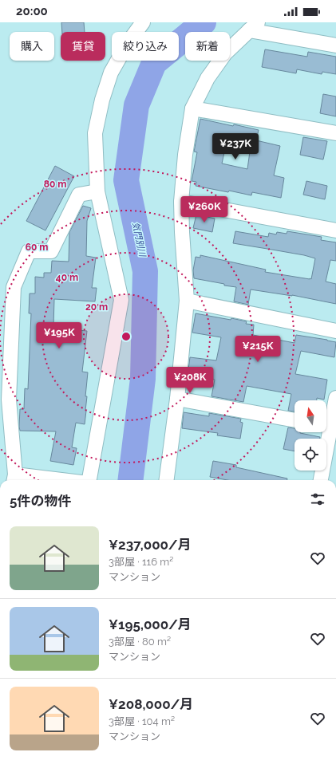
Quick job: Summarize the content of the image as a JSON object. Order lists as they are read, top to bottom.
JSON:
{
  "water": ["気門別川"],
  "north": "top",
  "page": {
    "status": "20:00",
    "chip": [
      "購入",
      "賃貸",
      "絞り込み",
      "新着"
    ],
    "price": [
      "¥237K",
      "¥260K",
      "¥195K",
      "¥215K",
      "¥208K"
    ],
    "heading": "5件の物件",
    "list": [
      {
        "name": "¥237,000/月",
        "note": "3部屋 · 116 m² · マンション"
      },
      {
        "name": "¥195,000/月",
        "note": "3部屋 · 80 m² · マンション"
      },
      {
        "name": "¥208,000/月",
        "note": "3部屋 · 104 m² · マンション"
      }
    ]
  },
  "rings": [
    "80 m",
    "60 m",
    "40 m",
    "20 m"
  ]
}
